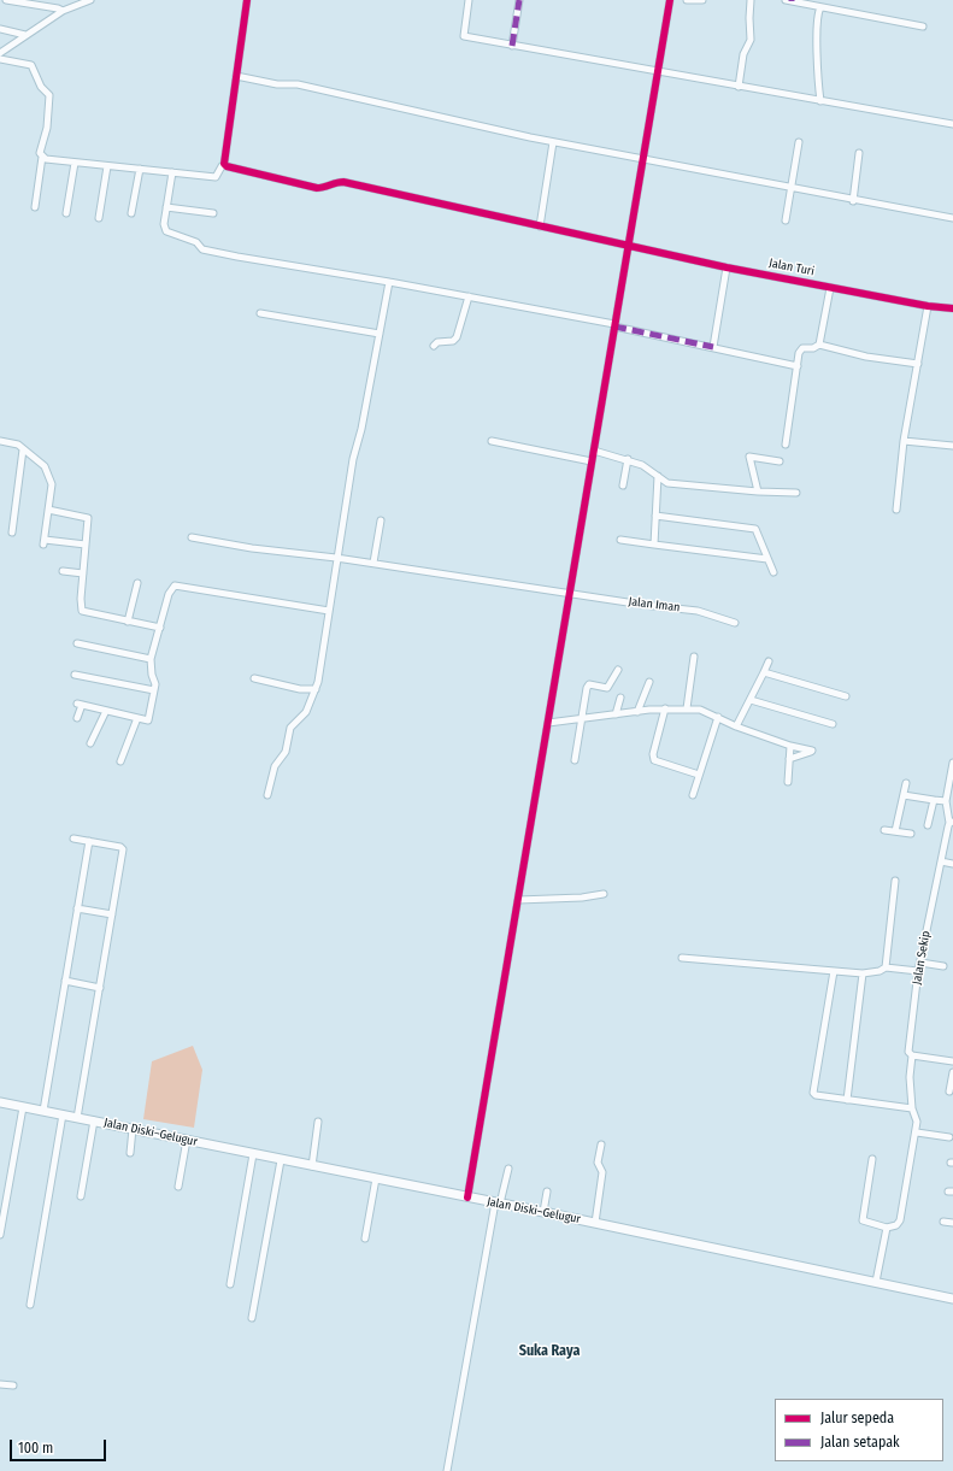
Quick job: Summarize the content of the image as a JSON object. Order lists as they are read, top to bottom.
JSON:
{
  "streets": {
    "main road": ["Jalan Diski–Gelugur"],
    "street": ["Jalan Turi", "Jalan Iman", "Jalan Sekip"]
  },
  "districts": ["Suka Raya"],
  "legend": ["Jalur sepeda", "Jalan setapak"],
  "scale_bar": "100 m"
}
